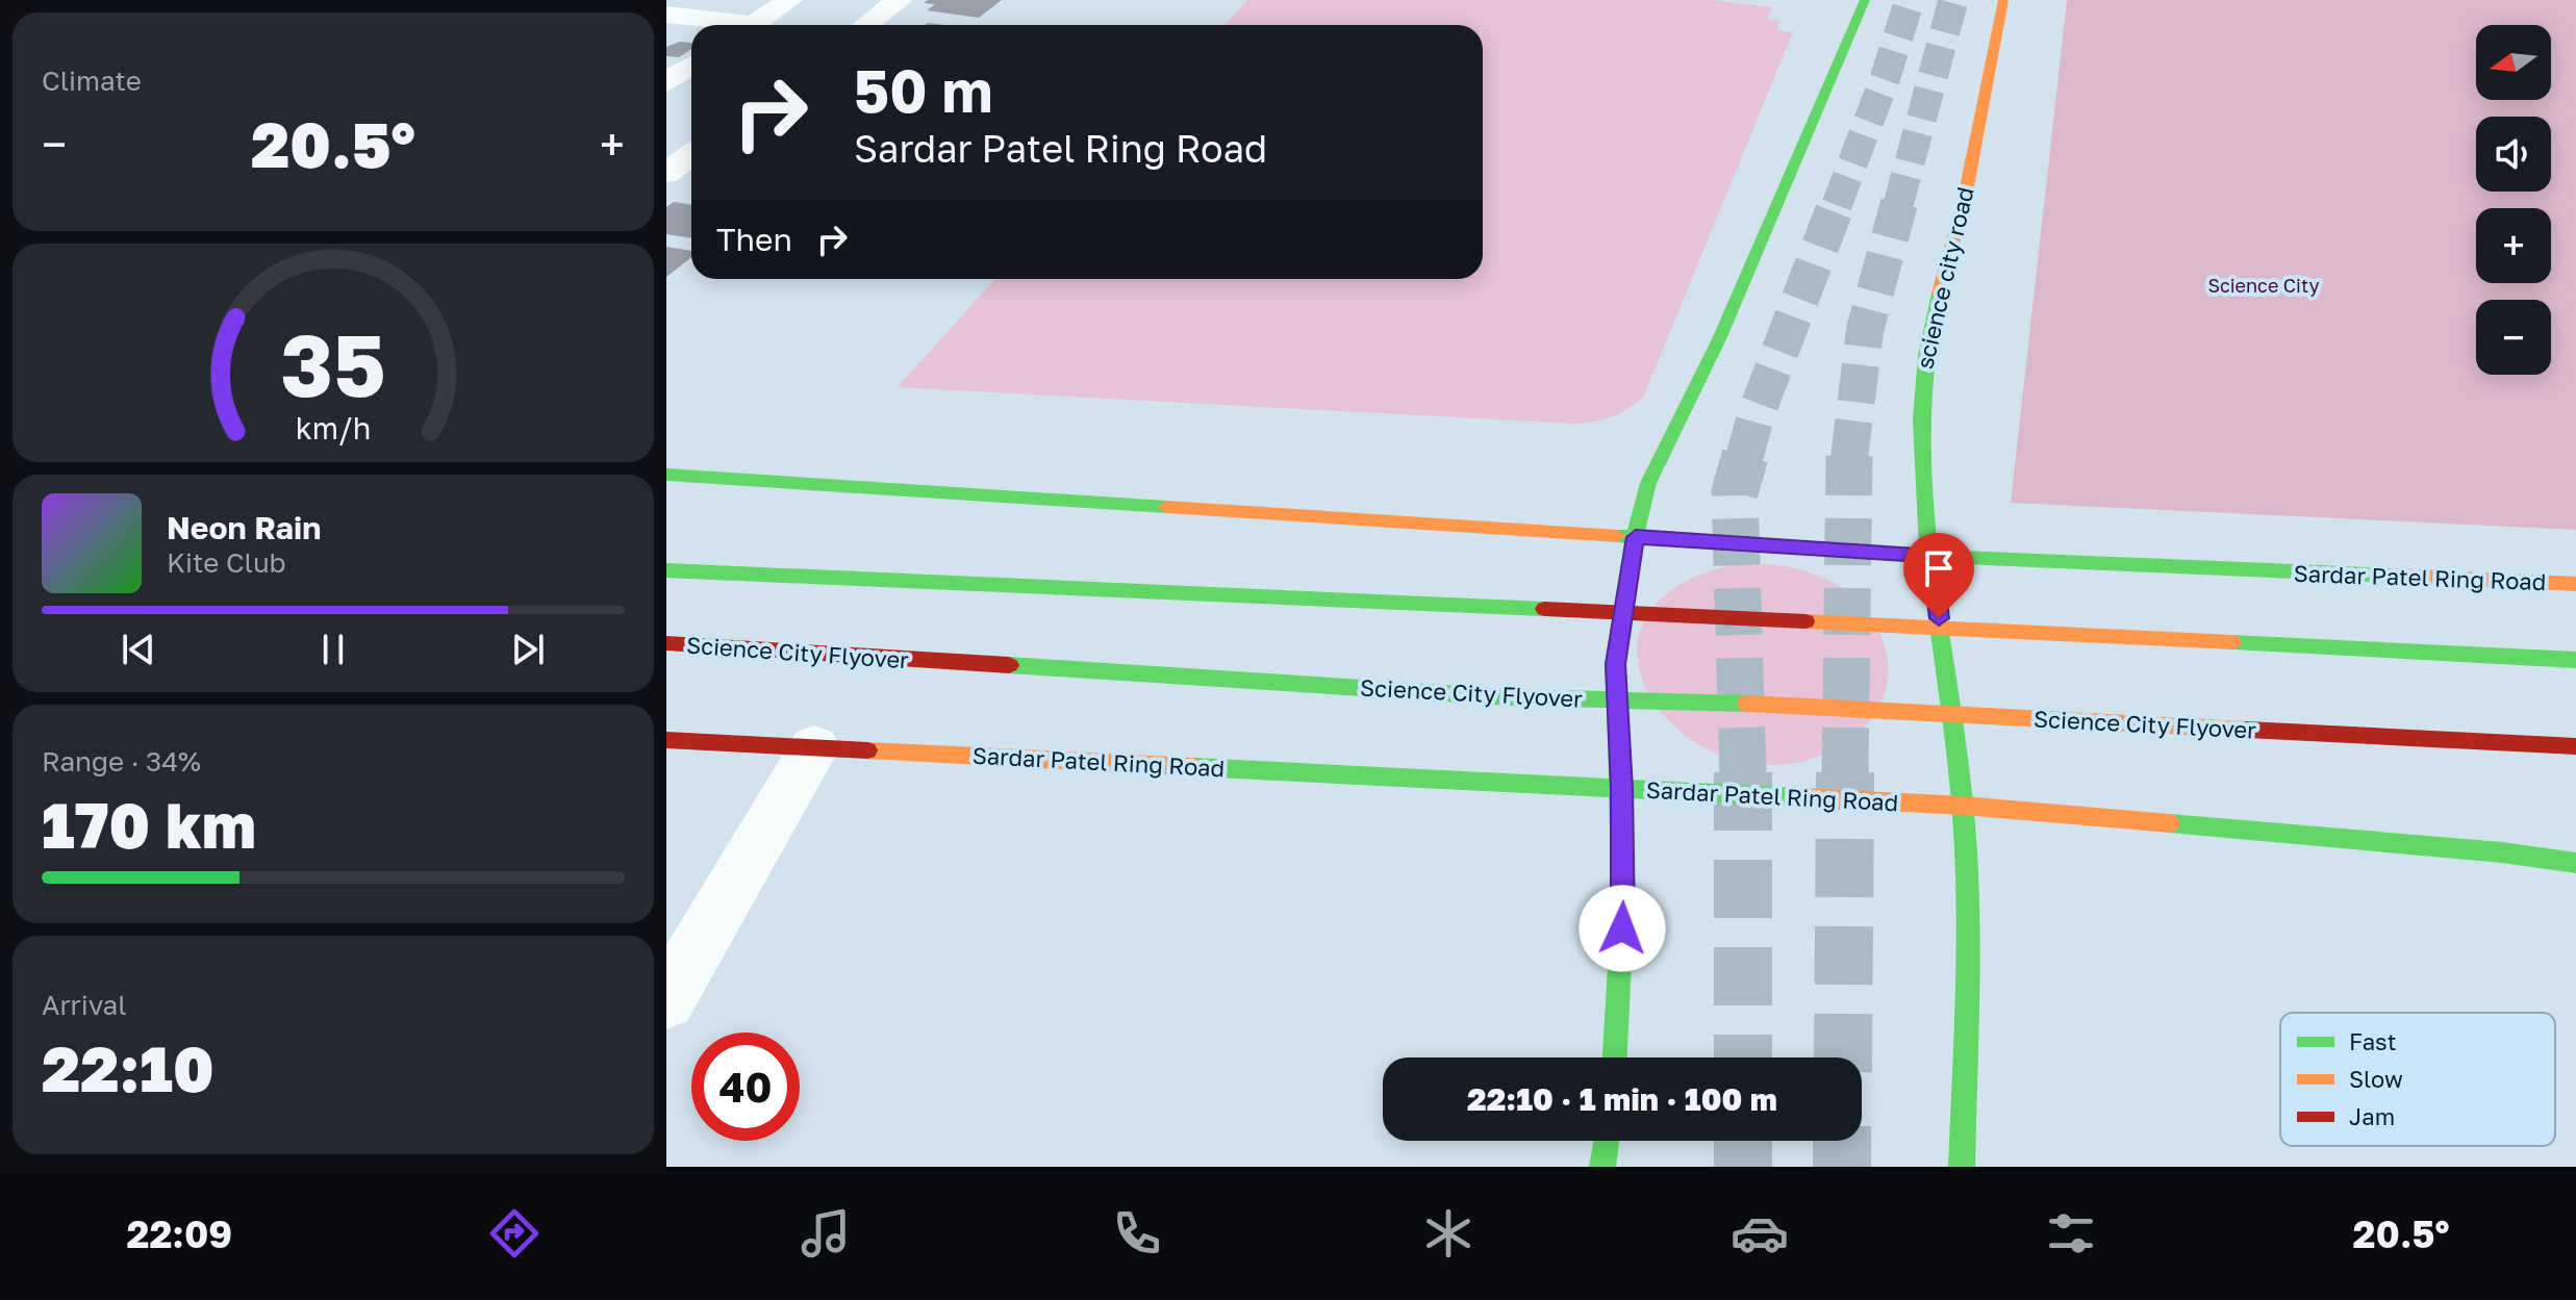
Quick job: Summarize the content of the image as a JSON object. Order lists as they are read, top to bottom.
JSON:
{
  "streets": {
    "main road": ["science city road", "Sardar Patel Ring Road", "Science City Flyover"]
  },
  "crossings": [
    ["science city road", "Sardar Patel Ring Road"]
  ],
  "parks": ["Science City"],
  "legend": ["Fast", "Slow", "Jam"],
  "north": "left",
  "page": {
    "tile": [
      "Climate",
      ["Range · 34%", "170 km"],
      ["Arrival", "22:10"]
    ],
    "map_buttons": ["+", "−"],
    "turn": ["50 m", "Sardar Patel Ring Road"],
    "heat": ["−", "20.5°", "+"],
    "then": "Then",
    "song": ["Neon Rain", "Kite Club"],
    "limit": "40",
    "trip": "22:10 · 1 min · 100 m",
    "tabs": ["22:09", "20.5°"],
    "gauge": ["35", "km/h"]
  }
}
